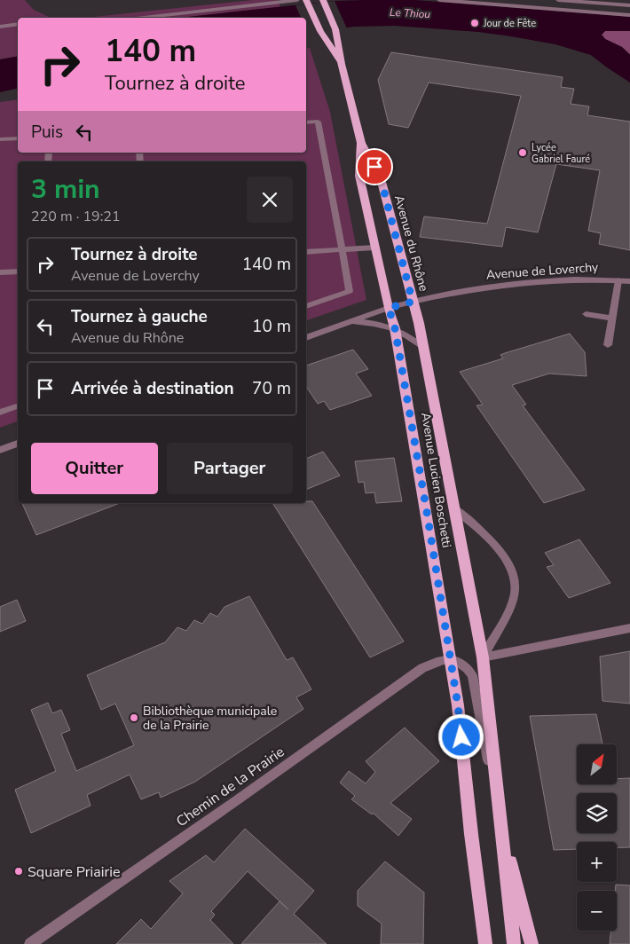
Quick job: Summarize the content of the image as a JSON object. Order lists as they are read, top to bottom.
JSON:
{
  "streets": {
    "main road": ["Avenue du Rhône", "Avenue Lucien Boschetti"],
    "street": ["Avenue de Loverchy", "Chemin de la Prairie"]
  },
  "crossings": [
    ["Avenue du Rhône", "Avenue de Loverchy"],
    ["Avenue du Rhône", "Avenue Lucien Boschetti"],
    ["Avenue de Loverchy", "Avenue Lucien Boschetti"],
    ["Avenue Lucien Boschetti", "Chemin de la Prairie"]
  ],
  "water": ["Le Thiou"],
  "places": [
    "Jour de Fête",
    "Lycée Gabriel Fauré",
    "Bibliothèque municipale de la Prairie",
    "Square Priairie"
  ],
  "north": "top right",
  "page": {
    "turn": ["140 m", "Tournez à droite"],
    "then": "Puis",
    "heading": ["3 min", "220 m · 19:21"],
    "list": [
      {
        "name": "Tournez à droite",
        "note": "Avenue de Loverchy",
        "value": "140 m"
      },
      {
        "name": "Tournez à gauche",
        "note": "Avenue du Rhône",
        "value": "10 m"
      },
      {
        "name": "Arrivée à destination",
        "value": "70 m"
      }
    ],
    "buttons": ["Quitter", "Partager"],
    "map_buttons": ["+", "−"]
  }
}
